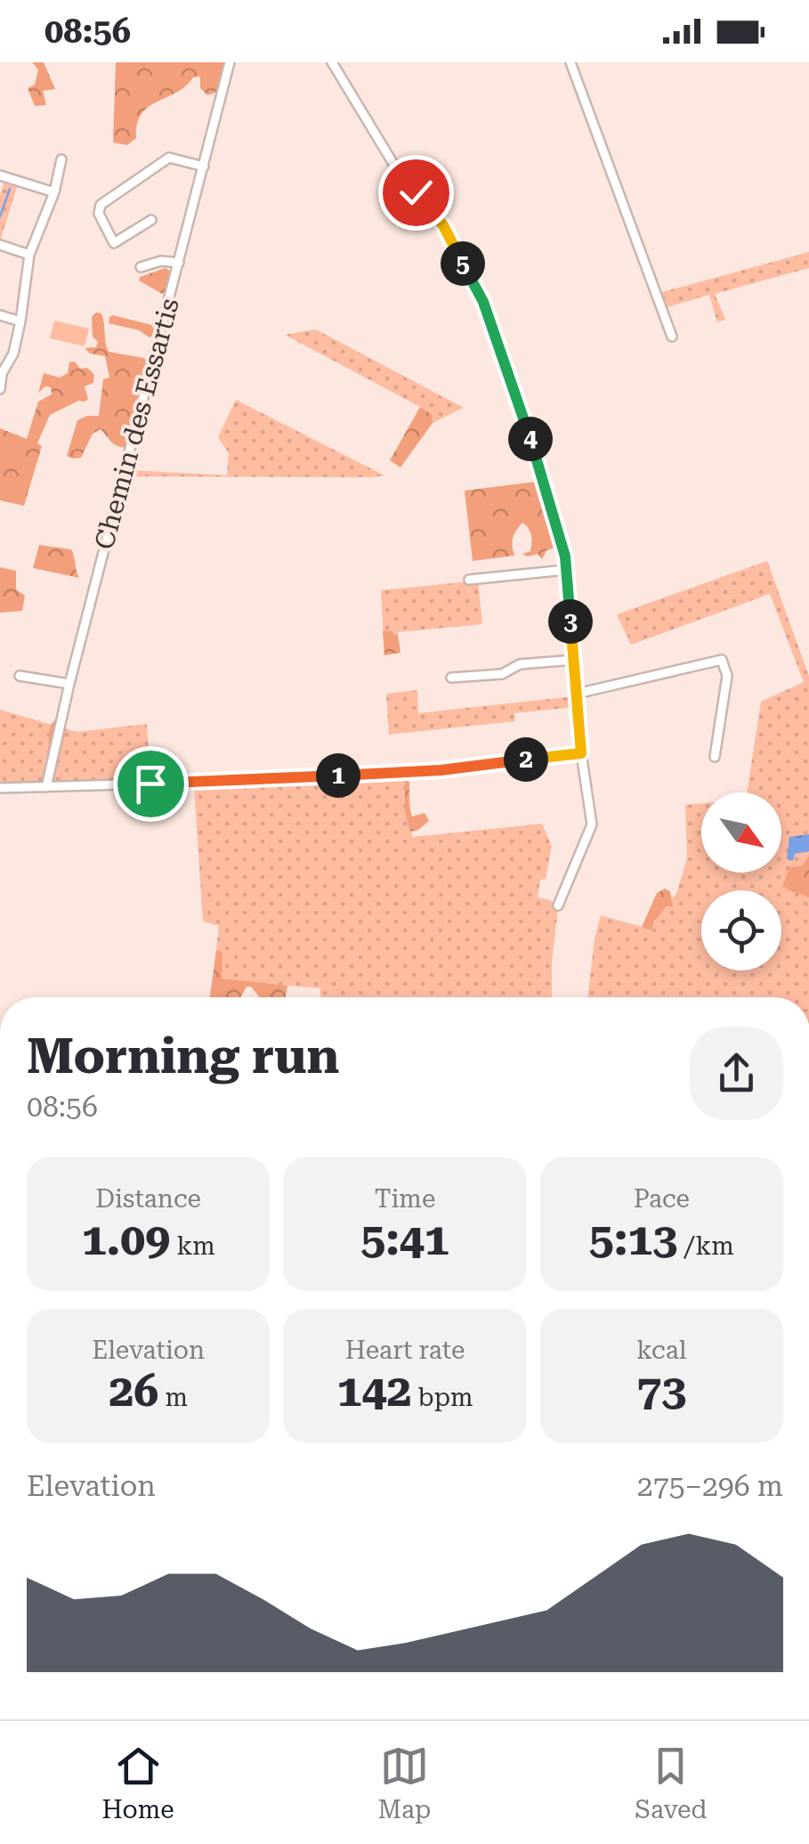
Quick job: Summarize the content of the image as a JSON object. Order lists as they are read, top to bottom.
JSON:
{
  "streets": {
    "street": ["Chemin des Essartis"]
  },
  "north": "bottom right",
  "page": {
    "status": "08:56",
    "pins": [
      "5",
      "4",
      "3",
      "2",
      "1"
    ],
    "heading": ["Morning run", "08:56"],
    "stats": [
      ["Distance", "1.09 km"],
      ["Time", "5:41"],
      ["Pace", "5:13 /km"],
      ["Elevation", "26 m"],
      ["Heart rate", "142 bpm"],
      ["kcal", "73"]
    ],
    "chart": ["Elevation", "275–296 m"],
    "tabs": ["Home", "Map", "Saved"]
  }
}
